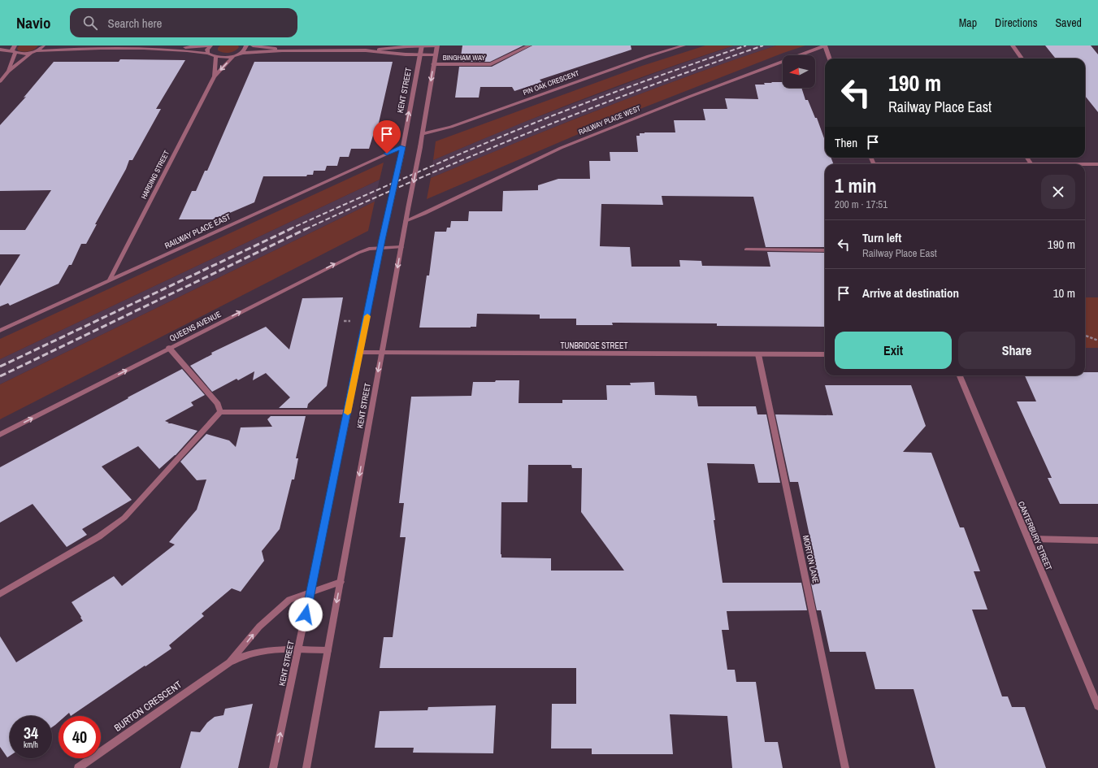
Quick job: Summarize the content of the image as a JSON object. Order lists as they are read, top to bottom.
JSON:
{
  "streets": {
    "street": [
      "BINGHAM WAY",
      "PIN OAK CRESCENT",
      "KENT STREET",
      "RAILWAY PLACE WEST",
      "HARDING STREET",
      "RAILWAY PLACE EAST",
      "QUEENS AVENUE",
      "TUNBRIDGE STREET",
      "CANTERBURY STREET",
      "MORTON LANE",
      "BURTON CRESCENT"
    ]
  },
  "crossings": [
    ["BINGHAM WAY", "KENT STREET"],
    ["PIN OAK CRESCENT", "KENT STREET"],
    ["KENT STREET", "RAILWAY PLACE WEST"],
    ["KENT STREET", "RAILWAY PLACE EAST"],
    ["KENT STREET", "QUEENS AVENUE"],
    ["KENT STREET", "TUNBRIDGE STREET"],
    ["KENT STREET", "BURTON CRESCENT"],
    ["HARDING STREET", "RAILWAY PLACE EAST"],
    ["TUNBRIDGE STREET", "MORTON LANE"]
  ],
  "one_way": ["QUEENS AVENUE"],
  "north": "left",
  "page": {
    "header": "Navio",
    "search": "Search here",
    "nav": ["Map", "Directions", "Saved"],
    "turn": ["190 m", "Railway Place East"],
    "then": "Then",
    "heading": ["1 min", "200 m · 17:51"],
    "list": [
      {
        "name": "Turn left",
        "note": "Railway Place East",
        "value": "190 m"
      },
      {
        "name": "Arrive at destination",
        "value": "10 m"
      }
    ],
    "buttons": ["Exit", "Share"],
    "speed": "34 km/h",
    "limit": "40"
  }
}
